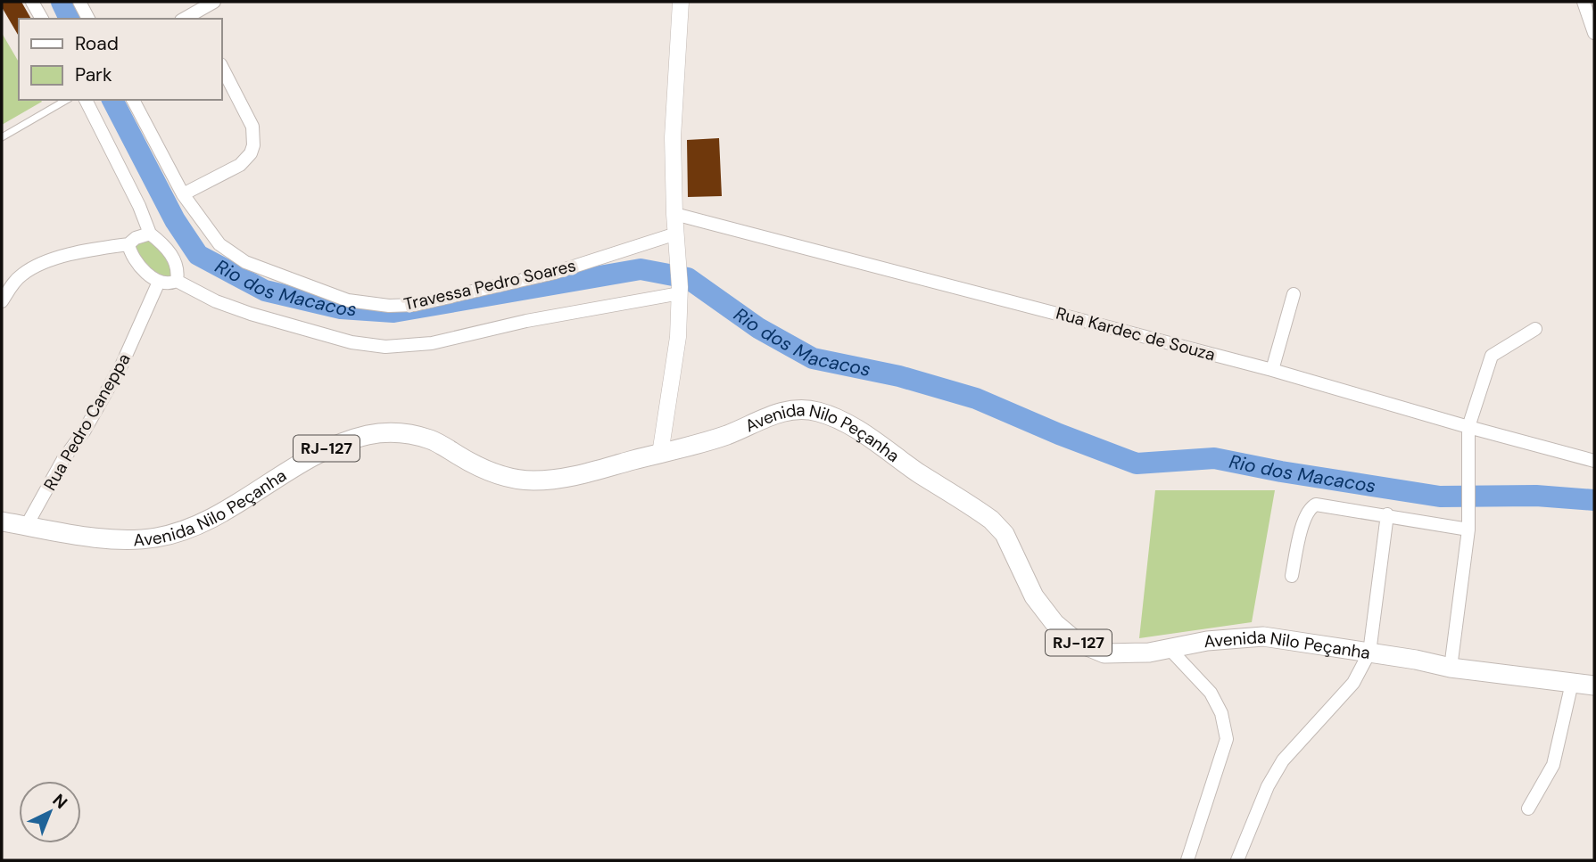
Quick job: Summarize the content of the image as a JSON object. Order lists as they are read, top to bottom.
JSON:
{
  "streets": {
    "main road": ["Avenida Nilo Peçanha", "RJ-127"],
    "street": ["Travessa Pedro Soares", "Rua Kardec de Souza", "Rua Pedro Caneppa"]
  },
  "crossings": [
    ["Rua Pedro Caneppa", "Avenida Nilo Peçanha"]
  ],
  "water": ["Rio dos Macacos"],
  "legend": ["Road", "Park"],
  "north": "top right"
}
